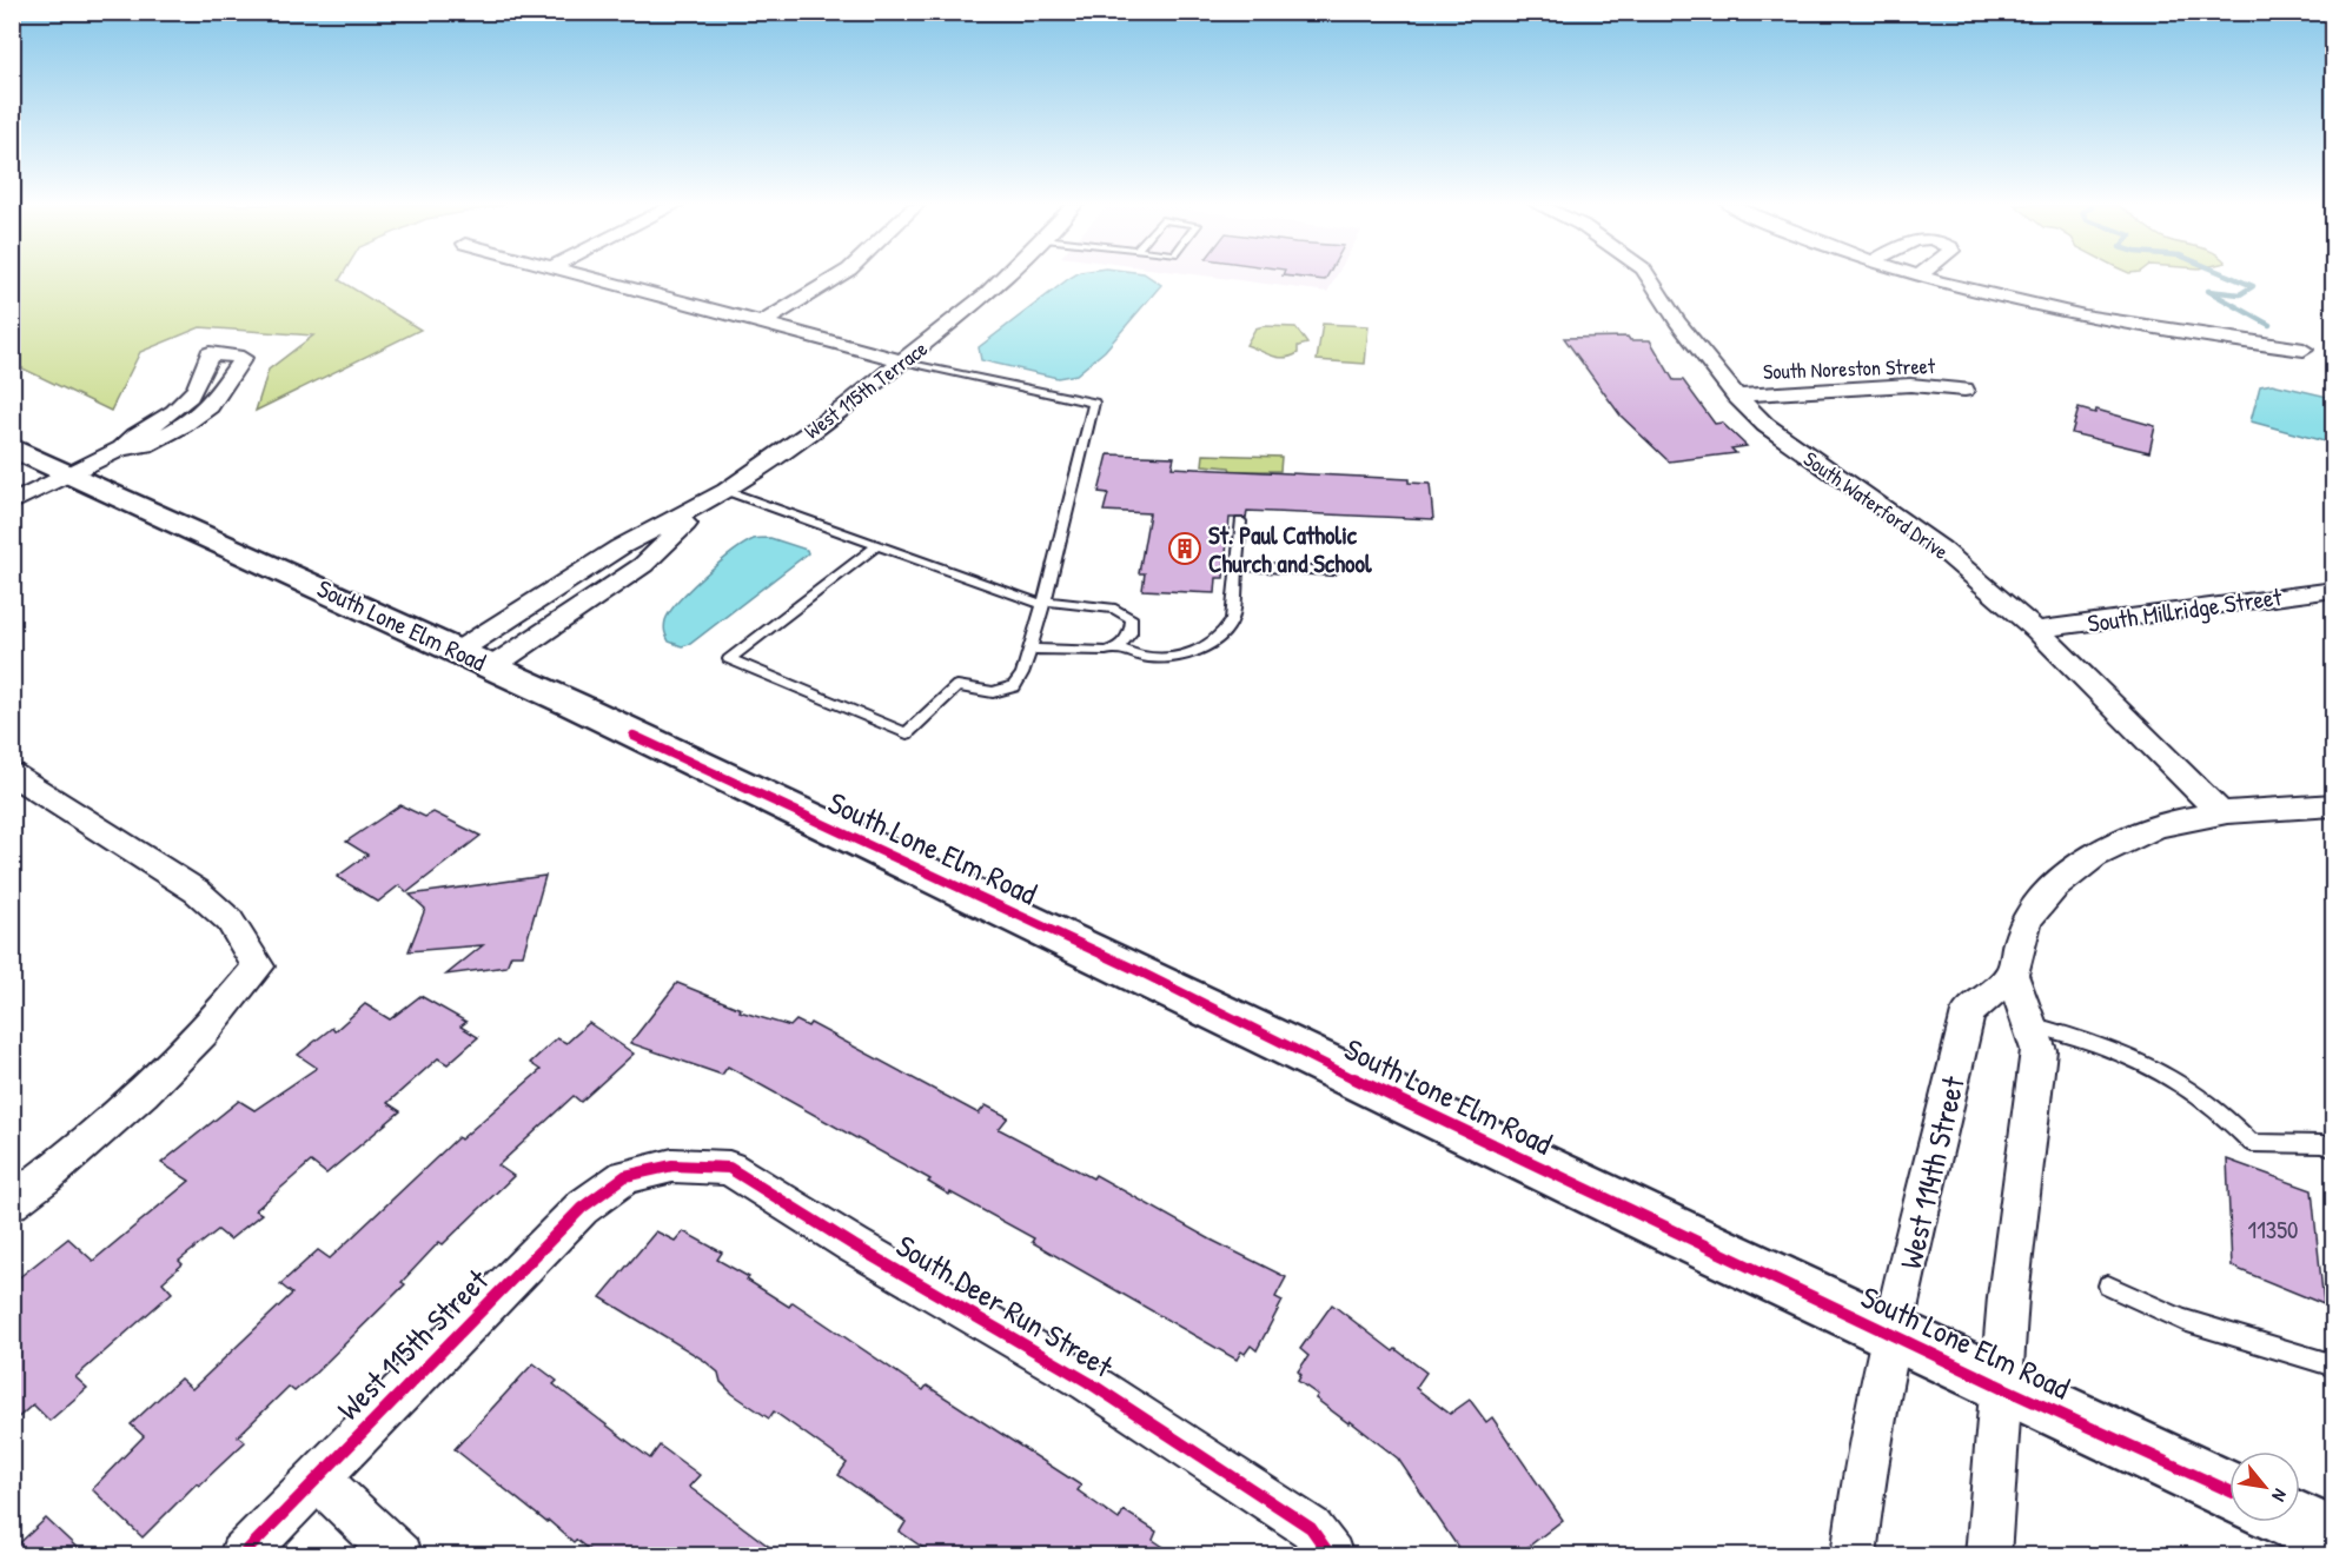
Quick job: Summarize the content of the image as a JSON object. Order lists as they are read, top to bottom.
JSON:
{
  "streets": {
    "street": [
      "South Noreston Street",
      "West 115th Terrace",
      "South Waterford Drive",
      "South Millridge Street",
      "South Lone Elm Road",
      "West 114th Street",
      "South Deer Run Street",
      "West 115th Street"
    ]
  },
  "crossings": [
    ["South Noreston Street", "South Waterford Drive"],
    ["West 115th Terrace", "South Lone Elm Road"],
    ["South Waterford Drive", "South Millridge Street"],
    ["South Lone Elm Road", "West 114th Street"],
    ["South Deer Run Street", "West 115th Street"]
  ],
  "places": {
    "building": ["St. Paul Catholic Church and School"]
  },
  "house_numbers": ["11350"],
  "north": "bottom right"
}
